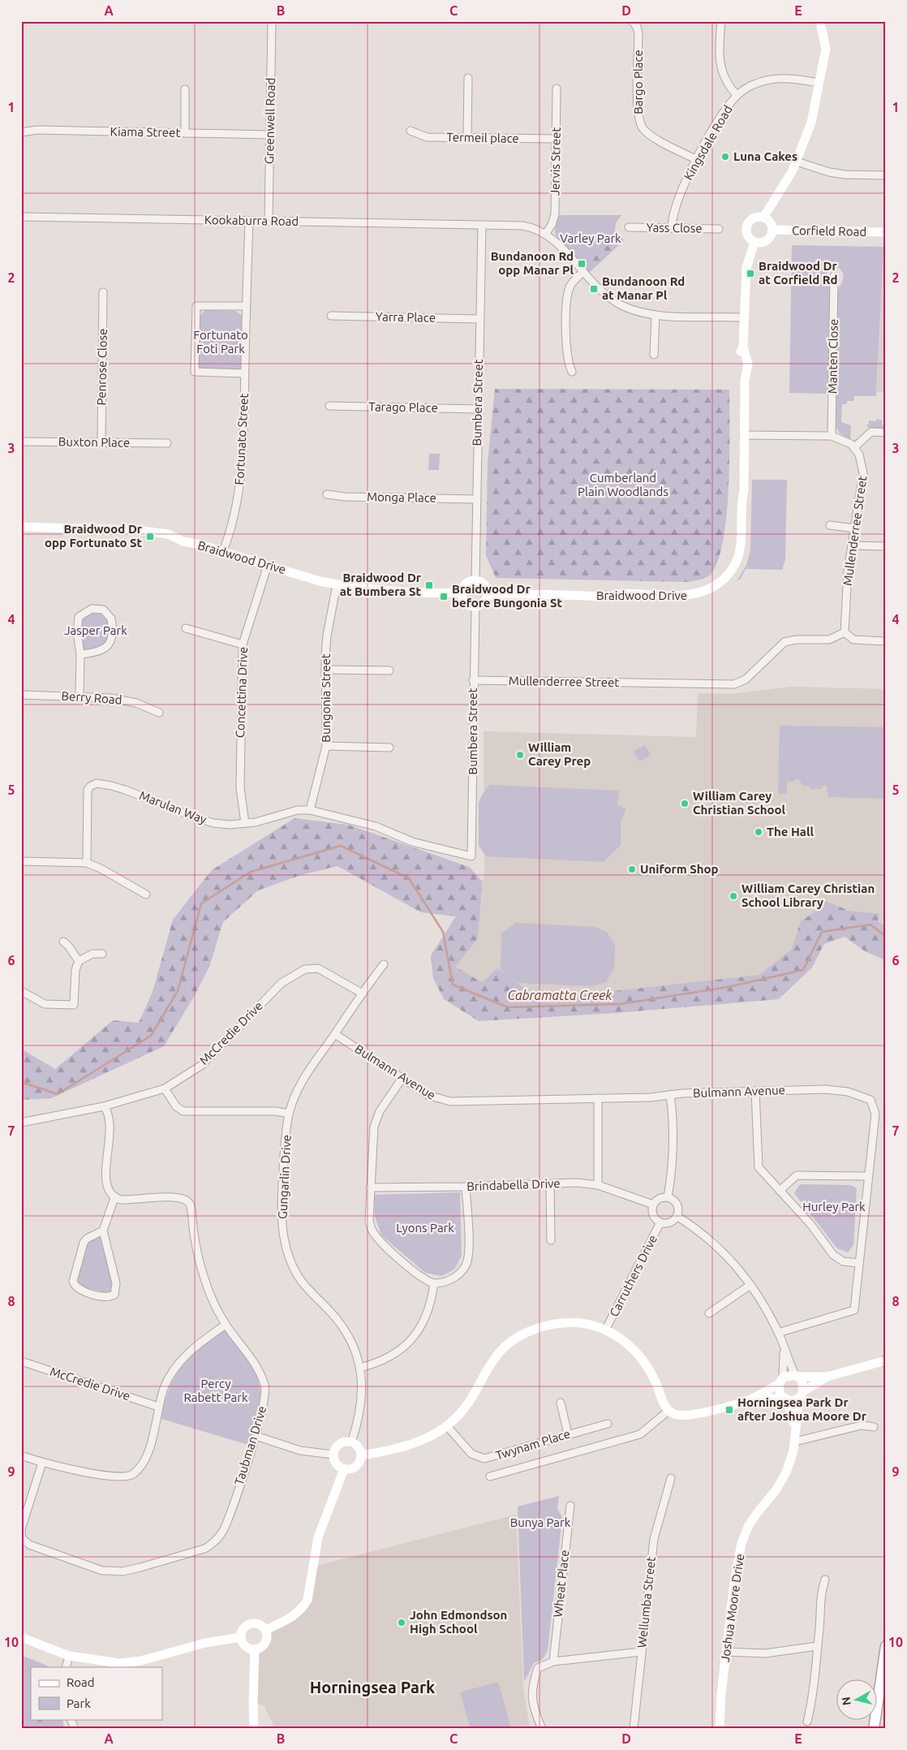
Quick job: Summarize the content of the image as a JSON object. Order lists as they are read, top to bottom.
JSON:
{
  "streets": {
    "street": [
      "Bargo Place",
      "Greenwell Road",
      "Kiama Street",
      "Termeil place",
      "Kingsdale Road",
      "Jervis Street",
      "Kookaburra Road",
      "Yass Close",
      "Corfield Road",
      "Yarra Place",
      "Manten Close",
      "Penrose Close",
      "Bumbera Street",
      "Tarago Place",
      "Fortunato Street",
      "Buxton Place",
      "Monga Place",
      "Mullenderree Street",
      "Braidwood Drive",
      "Concettina Drive",
      "Berry Road",
      "Bungonia Street",
      "Marulan Way",
      "McCredie Drive",
      "Bulmann Avenue",
      "Gungarlin Drive",
      "Brindabella Drive",
      "Carruthers Drive",
      "Twynam Place",
      "Taubman Drive",
      "Wheat Place",
      "Wellumba Street",
      "Joshua Moore Drive"
    ]
  },
  "crossings": [
    ["Bargo Place", "Kingsdale Road"],
    ["Greenwell Road", "Kiama Street"],
    ["Greenwell Road", "Kookaburra Road"],
    ["Termeil place", "Jervis Street"],
    ["Kingsdale Road", "Yass Close"],
    ["Jervis Street", "Kookaburra Road"],
    ["Kookaburra Road", "Bumbera Street"],
    ["Kookaburra Road", "Fortunato Street"],
    ["Corfield Road", "Braidwood Drive"],
    ["Yarra Place", "Bumbera Street"],
    ["Penrose Close", "Buxton Place"],
    ["Bumbera Street", "Tarago Place"],
    ["Bumbera Street", "Monga Place"],
    ["Bumbera Street", "Mullenderree Street"],
    ["Bumbera Street", "Braidwood Drive"],
    ["Bumbera Street", "Marulan Way"],
    ["Fortunato Street", "Braidwood Drive"],
    ["Braidwood Drive", "Concettina Drive"],
    ["Braidwood Drive", "Bungonia Street"],
    ["Concettina Drive", "Marulan Way"],
    ["Bungonia Street", "Marulan Way"],
    ["McCredie Drive", "Gungarlin Drive"],
    ["Bulmann Avenue", "Gungarlin Drive"],
    ["Brindabella Drive", "Carruthers Drive"]
  ],
  "districts": ["Horningsea Park"],
  "water": ["Cabramatta Creek"],
  "parks": [
    "Varley Park",
    "Fortunato Foti Park",
    "Cumberland Plain Woodlands",
    "Jasper Park",
    "Hurley Park",
    "Lyons Park",
    "Percy Rabett Park",
    "Bunya Park"
  ],
  "places": {
    "other": [
      "Luna Cakes",
      "William Carey Prep",
      "William Carey Christian School",
      "The Hall",
      "Uniform Shop",
      "William Carey Christian School Library",
      "John Edmondson High School"
    ],
    "transit": [
      "Bundanoon Rd opp Manar Pl",
      "Braidwood Dr at Corfield Rd",
      "Bundanoon Rd at Manar Pl",
      "Braidwood Dr opp Fortunato St",
      "Braidwood Dr at Bumbera St",
      "Braidwood Dr before Bungonia St",
      "Horningsea Park Dr after Joshua Moore Dr"
    ]
  },
  "legend": ["Road", "Park"],
  "north": "left",
  "grid": {
    "columns": [
      "A",
      "B",
      "C",
      "D",
      "E"
    ],
    "rows": [
      "1",
      "2",
      "3",
      "4",
      "5",
      "6",
      "7",
      "8",
      "9",
      "10"
    ]
  }
}
